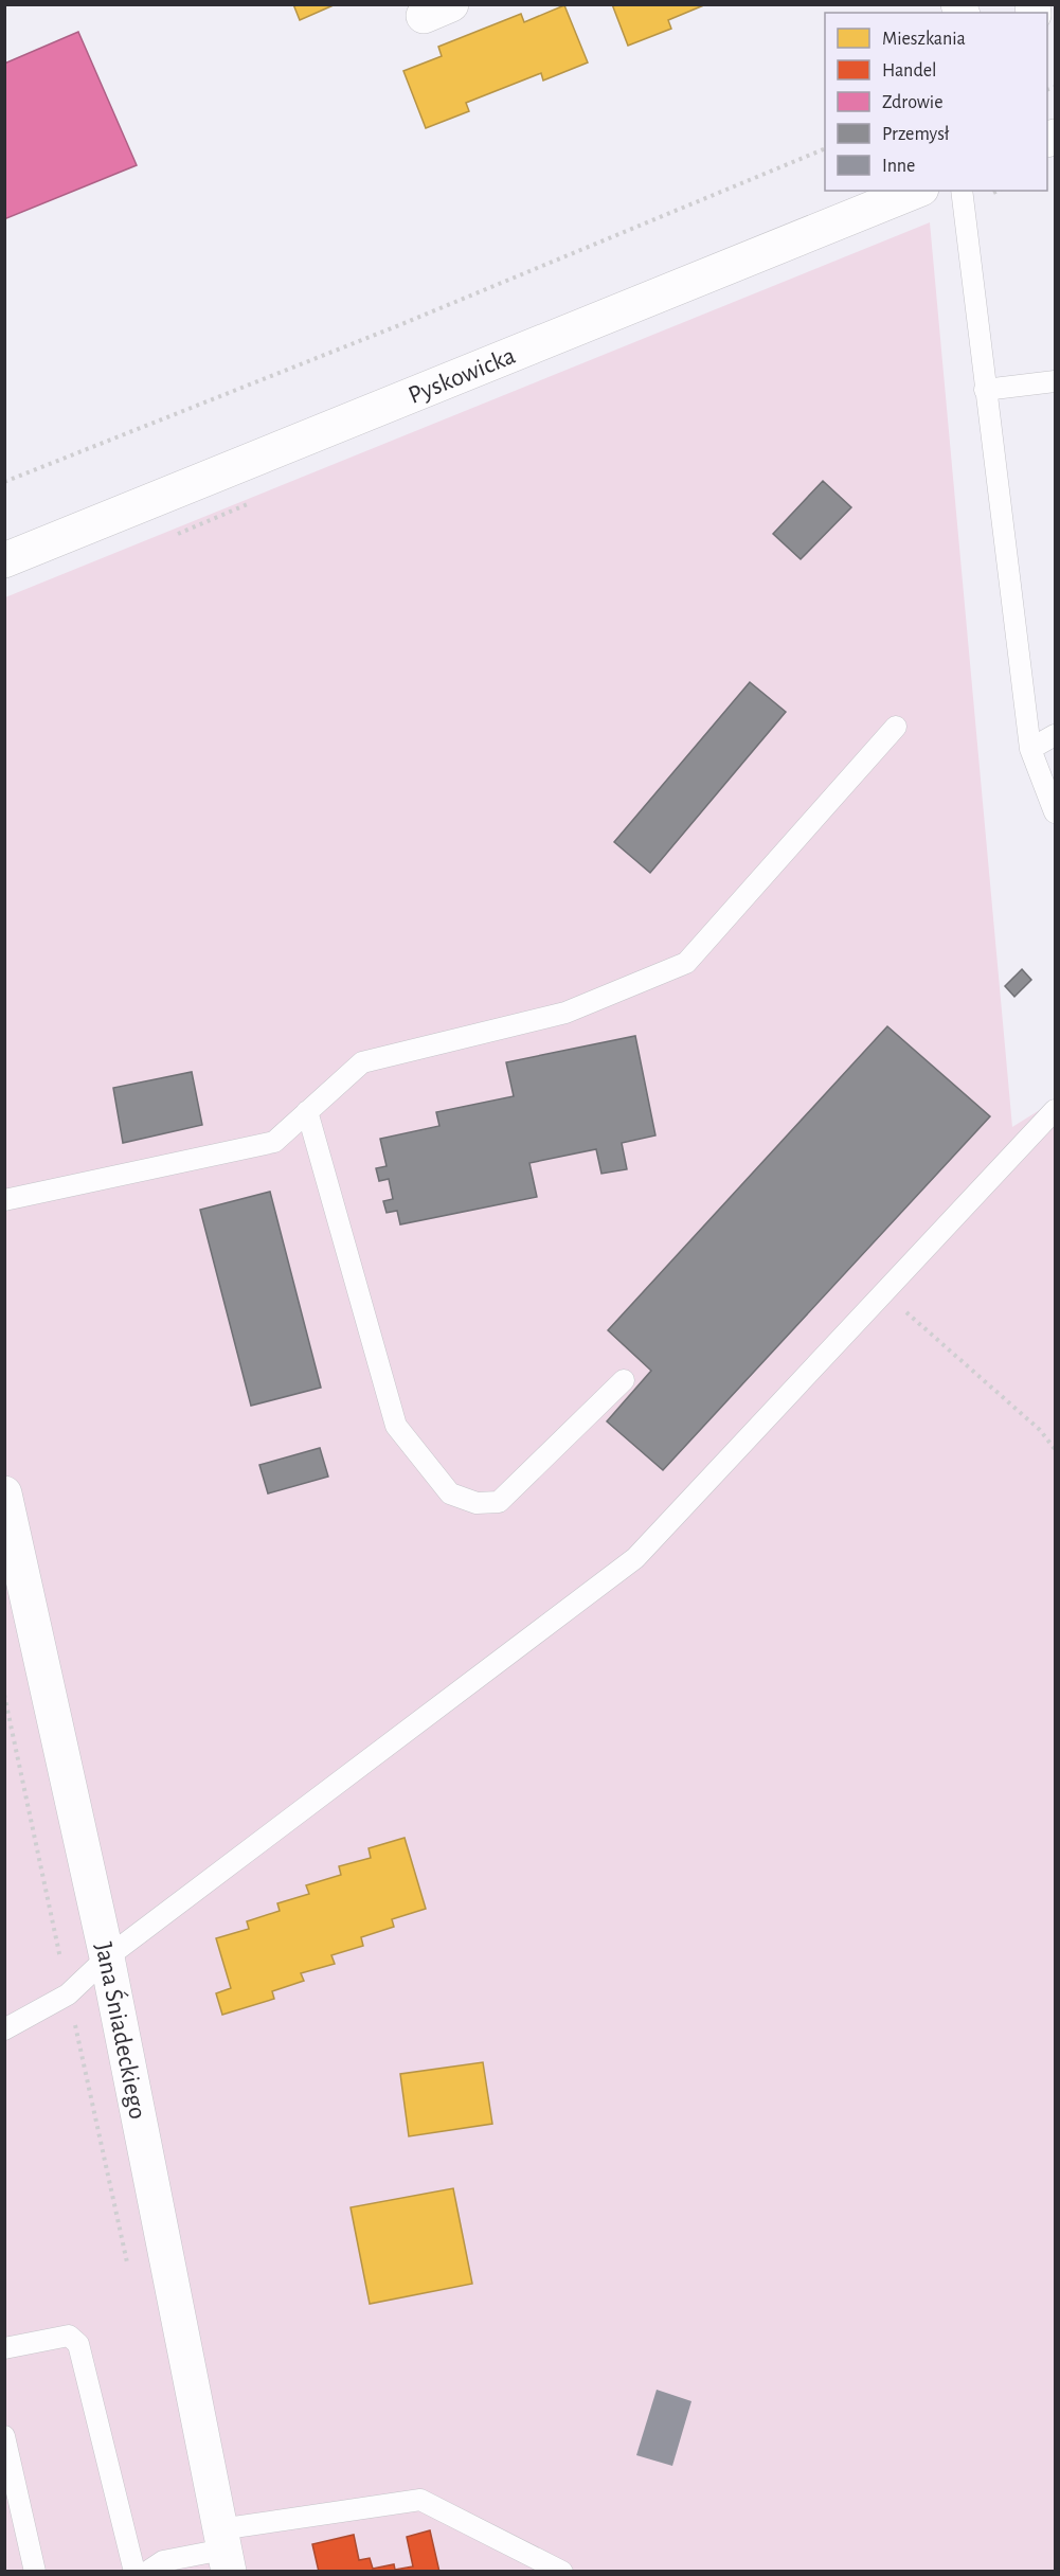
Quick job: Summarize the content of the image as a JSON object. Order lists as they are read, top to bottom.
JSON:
{
  "streets": {
    "street": ["Pyskowicka", "Jana Śniadeckiego"]
  },
  "legend": [
    "Mieszkania",
    "Handel",
    "Zdrowie",
    "Przemysł",
    "Inne"
  ]
}
